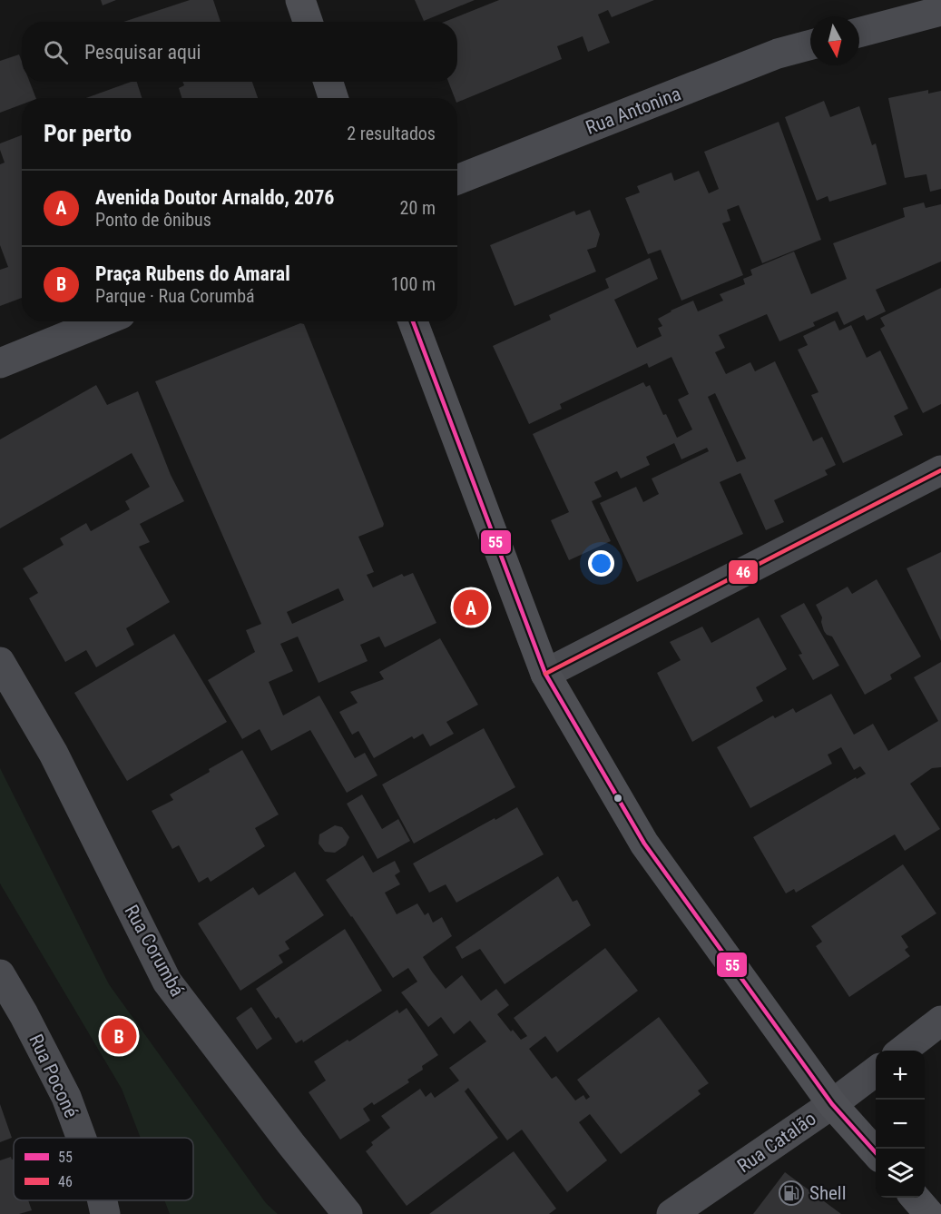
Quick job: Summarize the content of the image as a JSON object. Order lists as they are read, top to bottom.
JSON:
{
  "streets": {
    "street": [
      "Rua Antonina",
      "Rua Corumbá",
      "Rua Poconé",
      "Rua Catalão"
    ]
  },
  "places": {
    "fuel station": ["Shell"]
  },
  "lines": ["transit line 55", "transit line 46"],
  "legend": ["55", "46"],
  "north": "bottom",
  "page": {
    "search": "Pesquisar aqui",
    "heading": ["Por perto", "2 resultados"],
    "list": [
      {
        "mark": "A",
        "name": "Avenida Doutor Arnaldo, 2076",
        "note": "Ponto de ônibus",
        "value": "20 m"
      },
      {
        "mark": "B",
        "name": "Praça Rubens do Amaral",
        "note": "Parque · Rua Corumbá",
        "value": "100 m"
      }
    ],
    "pins": ["A", "B"],
    "map_buttons": ["+", "−"]
  }
}
